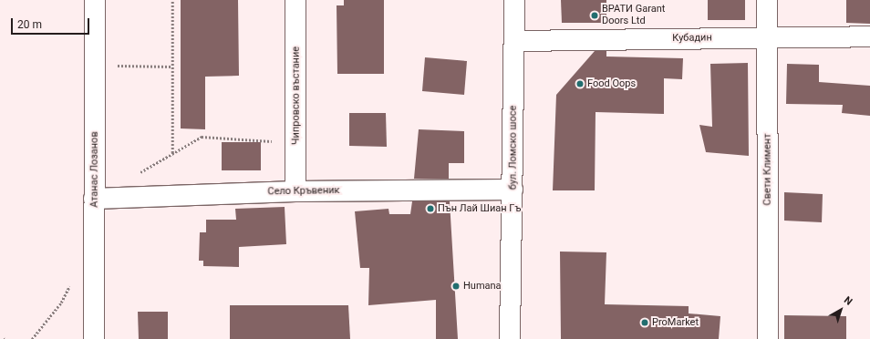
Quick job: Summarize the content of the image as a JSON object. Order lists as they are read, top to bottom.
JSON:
{
  "streets": {
    "street": [
      "Кубадин",
      "Чипровско въстание",
      "бул. Ломско шосе",
      "Атанас Лозанов",
      "Свети Климент",
      "Село Кръвеник"
    ]
  },
  "crossings": [
    ["Кубадин", "бул. Ломско шосе"],
    ["Кубадин", "Свети Климент"],
    ["Чипровско въстание", "Село Кръвеник"],
    ["бул. Ломско шосе", "Село Кръвеник"],
    ["Атанас Лозанов", "Село Кръвеник"]
  ],
  "places": [
    "ВРАТИ Garant Doors Ltd",
    "Food Oops",
    "Пън Лай Шиан Гъ",
    "Humana",
    "ProMarket"
  ],
  "scale_bar": "20 m",
  "north": "top right"
}
